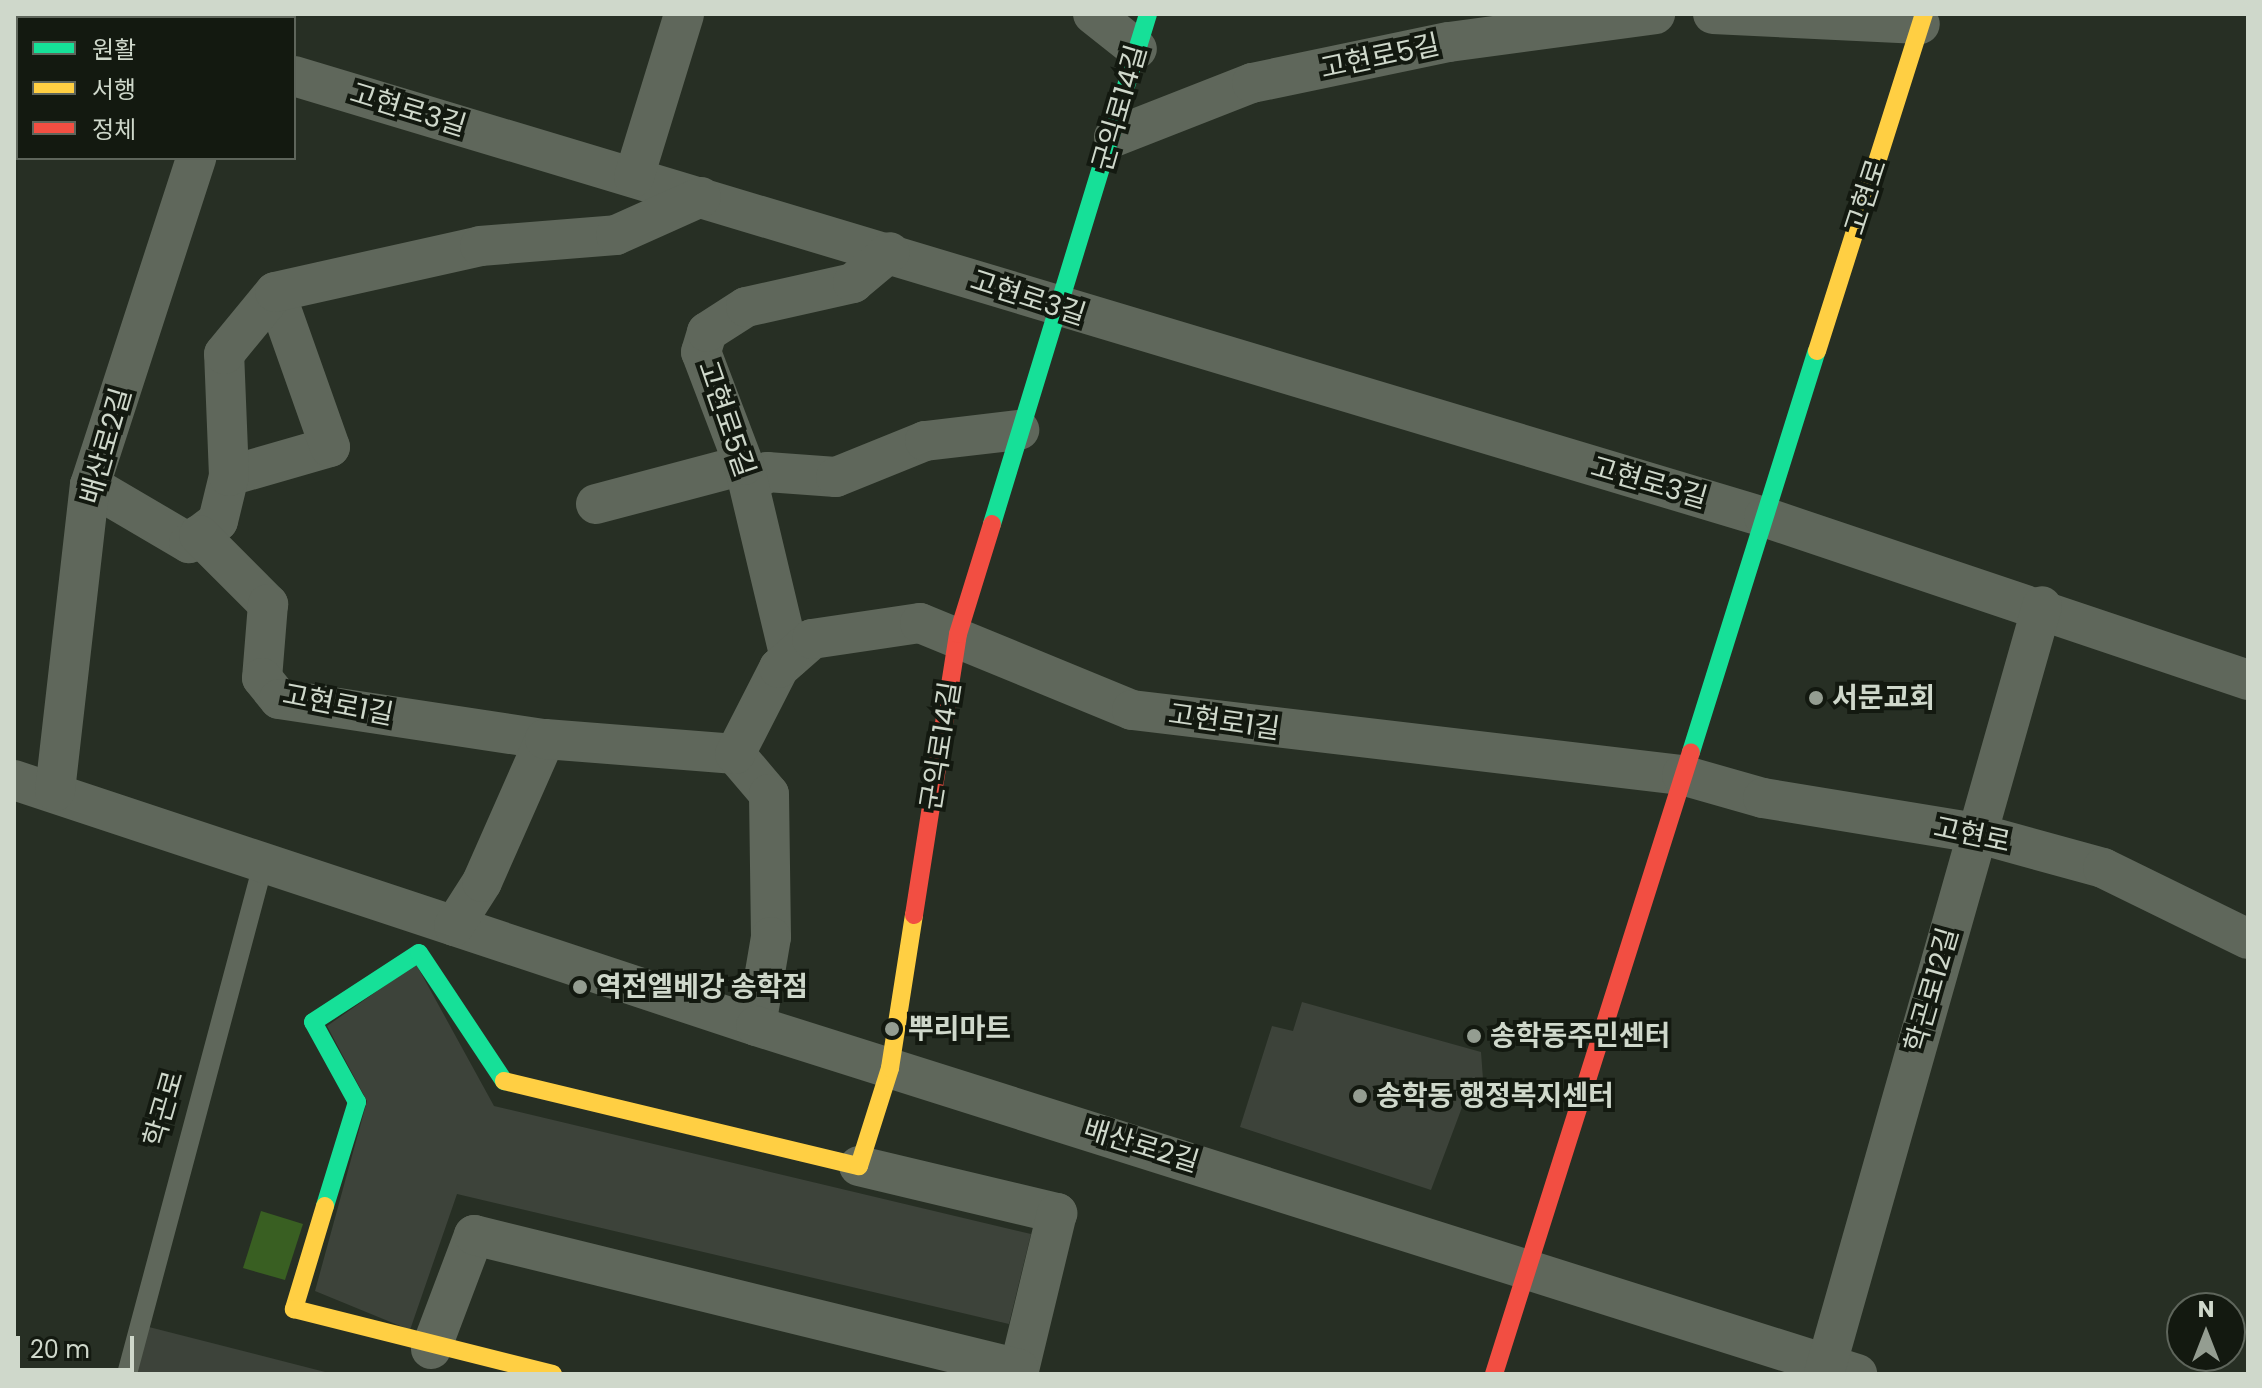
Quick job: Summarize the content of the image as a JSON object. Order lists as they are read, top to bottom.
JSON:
{
  "streets": {
    "street": [
      "고현로5길",
      "군익로14길",
      "고현로3길",
      "고현로",
      "배산로2길",
      "고현로1길",
      "학곤로12길"
    ],
    "lane": ["학곤로"]
  },
  "crossings": [
    ["고현로5길", "군익로14길"],
    ["고현로5길", "고현로3길"],
    ["고현로5길", "고현로1길"],
    ["군익로14길", "고현로3길"],
    ["군익로14길", "배산로2길"],
    ["군익로14길", "고현로1길"],
    ["고현로3길", "고현로"],
    ["고현로", "배산로2길"],
    ["고현로", "고현로1길"],
    ["고현로", "학곤로12길"],
    ["배산로2길", "학곤로"]
  ],
  "places": [
    "서문교회",
    "역전엘베강 송학점",
    "뿌리마트",
    "송학동주민센터",
    "송학동 행정복지센터"
  ],
  "legend": ["원활", "서행", "정체"],
  "scale_bar": "20 m",
  "north": "top"
}
